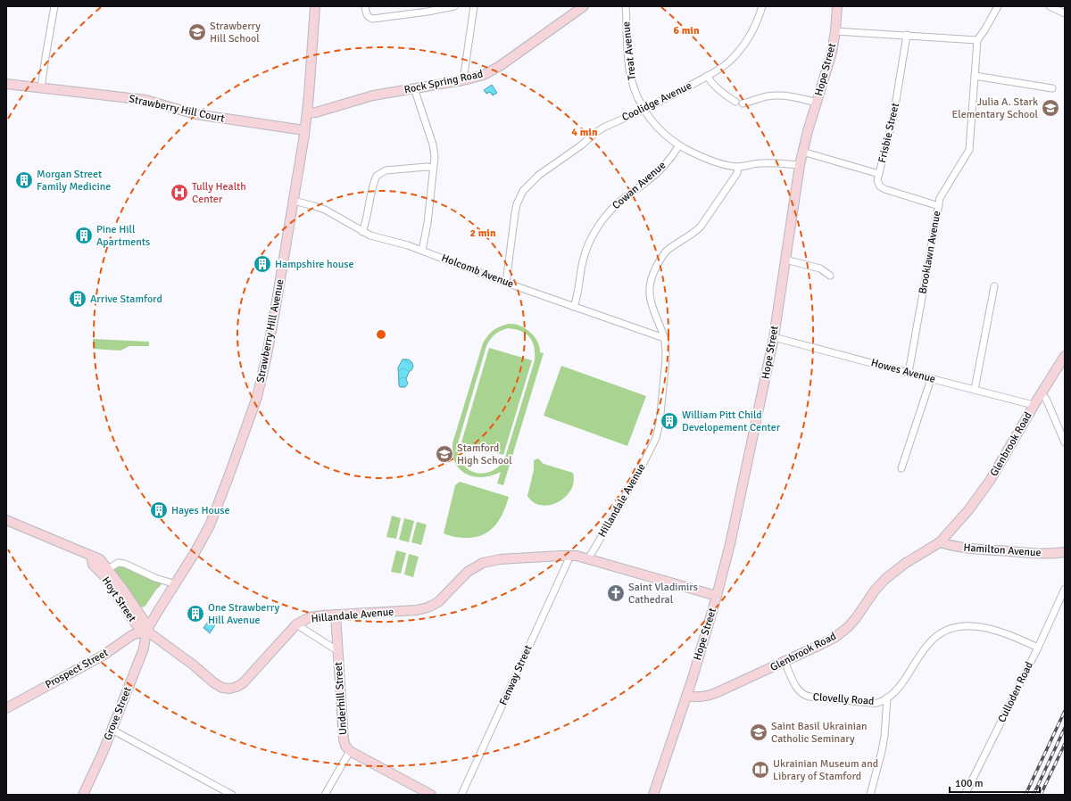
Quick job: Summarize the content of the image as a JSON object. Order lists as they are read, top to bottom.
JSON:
{
  "streets": {
    "street": [
      "Treat Avenue",
      "Hope Street",
      "Rock Spring Road",
      "Coolidge Avenue",
      "Strawberry Hill Court",
      "Frisbie Street",
      "Cowan Avenue",
      "Brooklawn Avenue",
      "Holcomb Avenue",
      "Strawberry Hill Avenue",
      "Howes Avenue",
      "Glenbrook Road",
      "Hillandale Avenue",
      "Hamilton Avenue",
      "Hoyt Street",
      "Prospect Street",
      "Fenway Street",
      "Culloden Road",
      "Underhill Street",
      "Clovelly Road",
      "Grove Street"
    ]
  },
  "crossings": [
    ["Treat Avenue", "Hope Street"],
    ["Treat Avenue", "Coolidge Avenue"],
    ["Treat Avenue", "Cowan Avenue"],
    ["Treat Avenue", "Hillandale Avenue"],
    ["Hope Street", "Frisbie Street"],
    ["Hope Street", "Howes Avenue"],
    ["Hope Street", "Glenbrook Road"],
    ["Rock Spring Road", "Strawberry Hill Avenue"],
    ["Coolidge Avenue", "Holcomb Avenue"],
    ["Strawberry Hill Court", "Strawberry Hill Avenue"],
    ["Frisbie Street", "Brooklawn Avenue"],
    ["Cowan Avenue", "Holcomb Avenue"],
    ["Brooklawn Avenue", "Howes Avenue"],
    ["Holcomb Avenue", "Strawberry Hill Avenue"],
    ["Holcomb Avenue", "Hillandale Avenue"],
    ["Strawberry Hill Avenue", "Hillandale Avenue"],
    ["Strawberry Hill Avenue", "Hoyt Street"],
    ["Strawberry Hill Avenue", "Prospect Street"],
    ["Strawberry Hill Avenue", "Grove Street"],
    ["Howes Avenue", "Glenbrook Road"],
    ["Glenbrook Road", "Hamilton Avenue"],
    ["Glenbrook Road", "Clovelly Road"],
    ["Hillandale Avenue", "Hoyt Street"],
    ["Hillandale Avenue", "Prospect Street"],
    ["Hillandale Avenue", "Fenway Street"],
    ["Hillandale Avenue", "Underhill Street"],
    ["Hillandale Avenue", "Grove Street"],
    ["Hoyt Street", "Prospect Street"],
    ["Hoyt Street", "Grove Street"],
    ["Prospect Street", "Grove Street"]
  ],
  "places": {
    "school or university": [
      "Strawberry Hill School",
      "Julia A. Stark Elementary School",
      "Stamford High School",
      "Saint Basil Ukrainian Catholic Seminary"
    ],
    "building": [
      "Morgan Street Family Medicine",
      "Pine Hill Apartments",
      "Hampshire house",
      "Arrive Stamford",
      "William Pitt Child Developement Center",
      "Hayes House",
      "One Strawberry Hill Avenue"
    ],
    "hospital": ["Tully Health Center"],
    "church": ["Saint Vladimirs Cathedral"],
    "library": ["Ukrainian Museum and Library of Stamford"]
  },
  "scale_bar": "100 m",
  "rings": ["6 min", "4 min", "2 min"]
}
